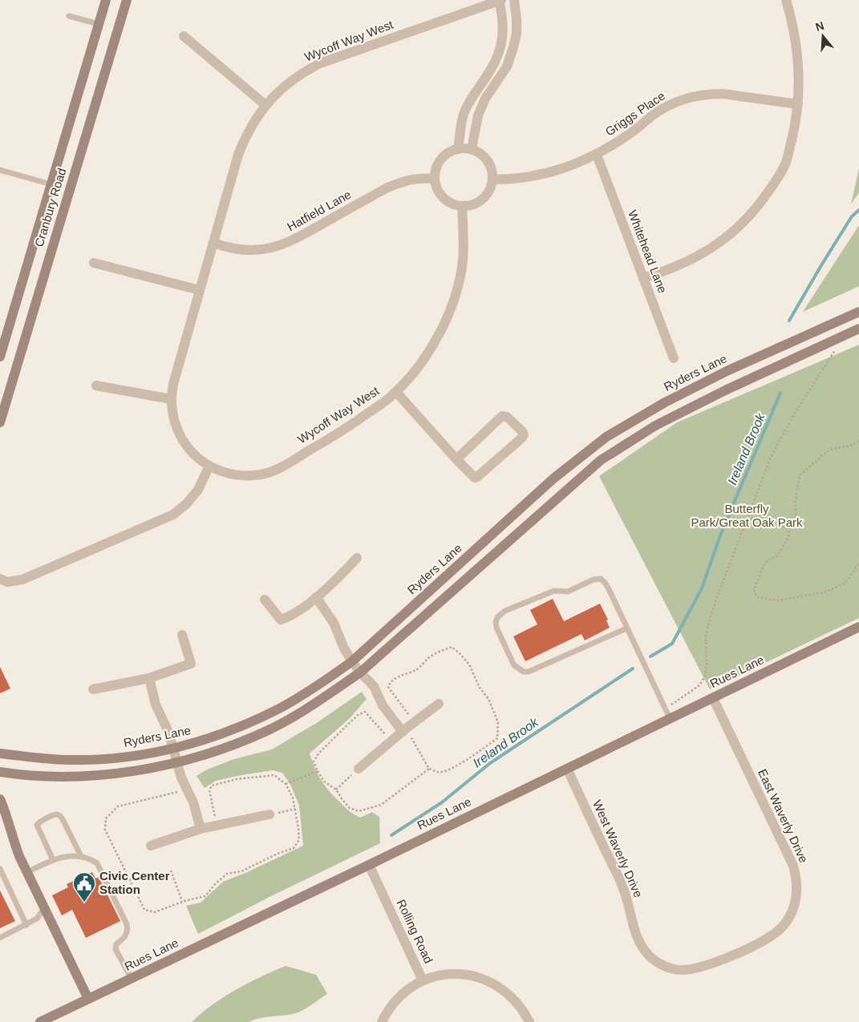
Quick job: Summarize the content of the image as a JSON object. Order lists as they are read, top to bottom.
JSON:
{
  "streets": {
    "main road": ["Cranbury Road", "Ryders Lane", "Rues Lane"],
    "street": [
      "Wycoff Way West",
      "Griggs Place",
      "Hatfield Lane",
      "Whitehead Lane",
      "East Waverly Drive",
      "West Waverly Drive",
      "Rolling Road"
    ]
  },
  "crossings": [
    ["Wycoff Way West", "Hatfield Lane"],
    ["Griggs Place", "Hatfield Lane"],
    ["Griggs Place", "Whitehead Lane"],
    ["Rues Lane", "East Waverly Drive"],
    ["Rues Lane", "West Waverly Drive"],
    ["Rues Lane", "Rolling Road"],
    ["East Waverly Drive", "West Waverly Drive"]
  ],
  "water": ["Ireland Brook"],
  "parks": ["Butterfly Park/Great Oak Park"],
  "places": {
    "public building": ["Civic Center Station"]
  },
  "north": "top"
}
